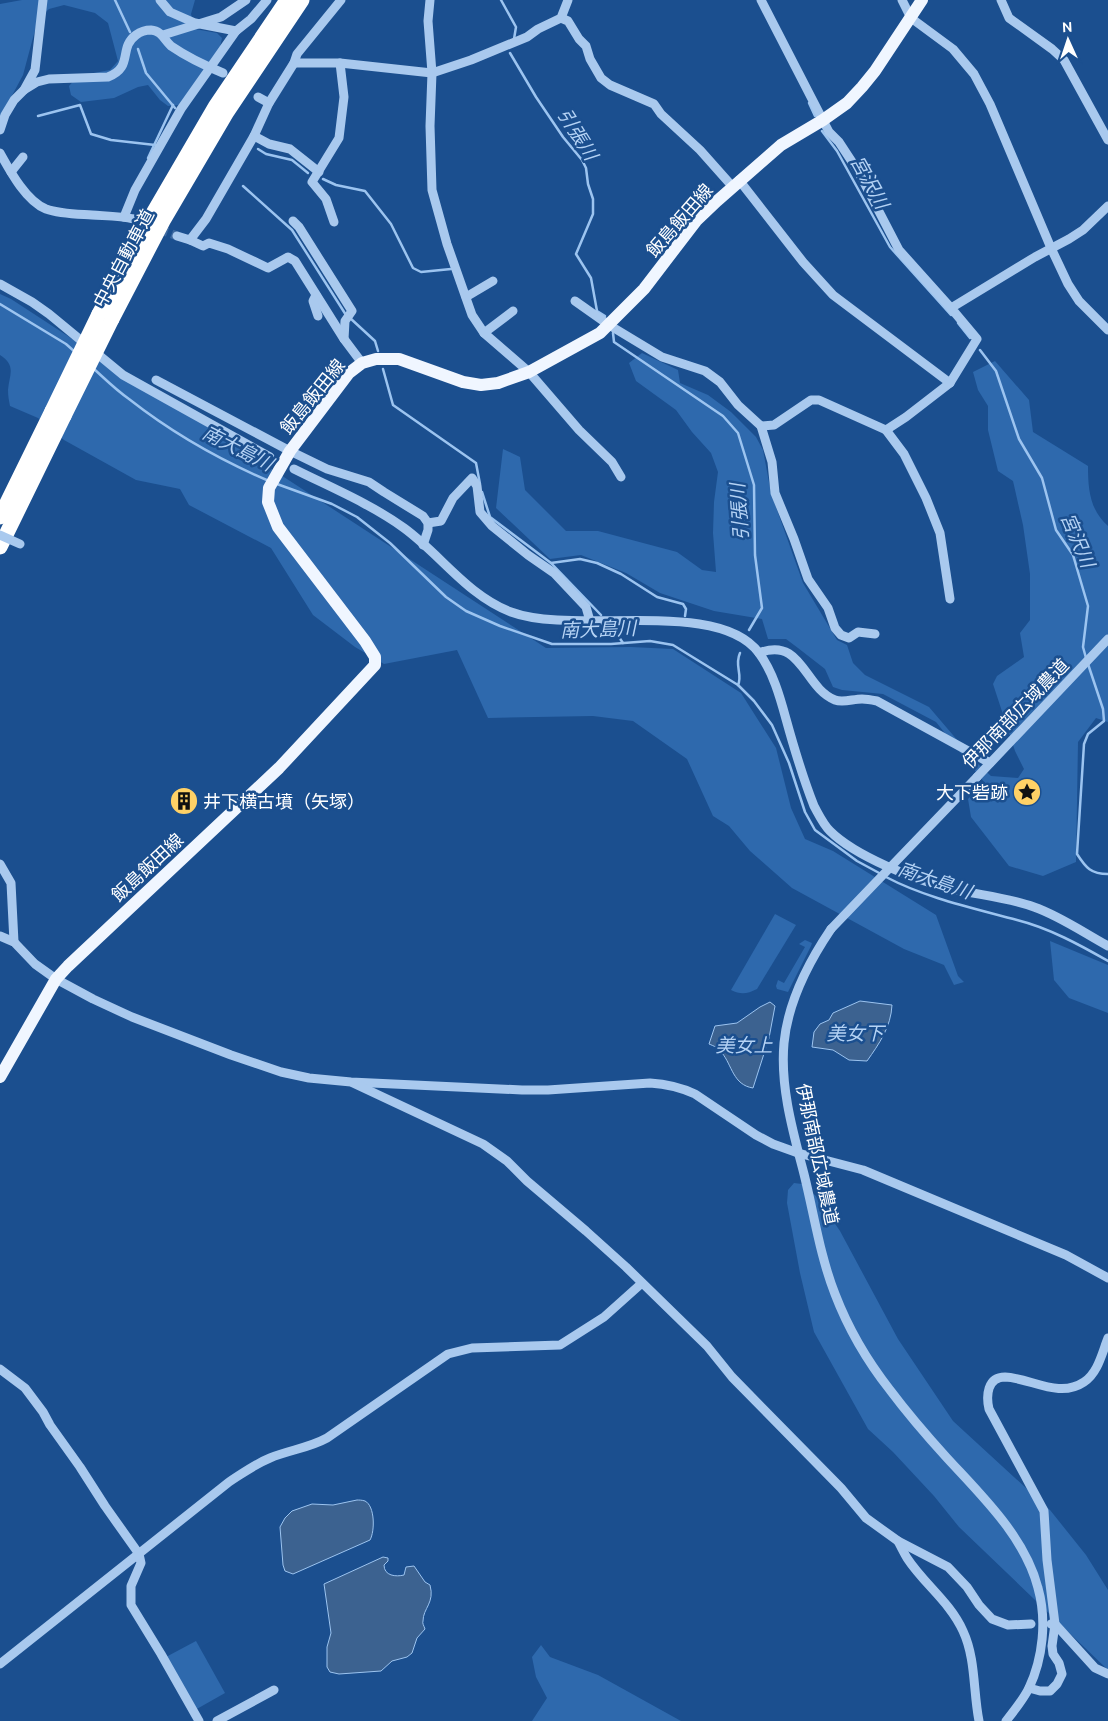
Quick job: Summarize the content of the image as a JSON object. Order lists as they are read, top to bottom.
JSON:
{
  "streets": {
    "highway": ["中央自動車道"],
    "main road": ["飯島飯田線"],
    "street": ["伊那南部広域農道"]
  },
  "water": [
    "引張川",
    "宮沢川",
    "南大島川",
    "美女下",
    "美女上"
  ],
  "places": {
    "place": ["大下砦跡"],
    "building": ["井下横古墳（矢塚）"]
  },
  "north": "top"
}
